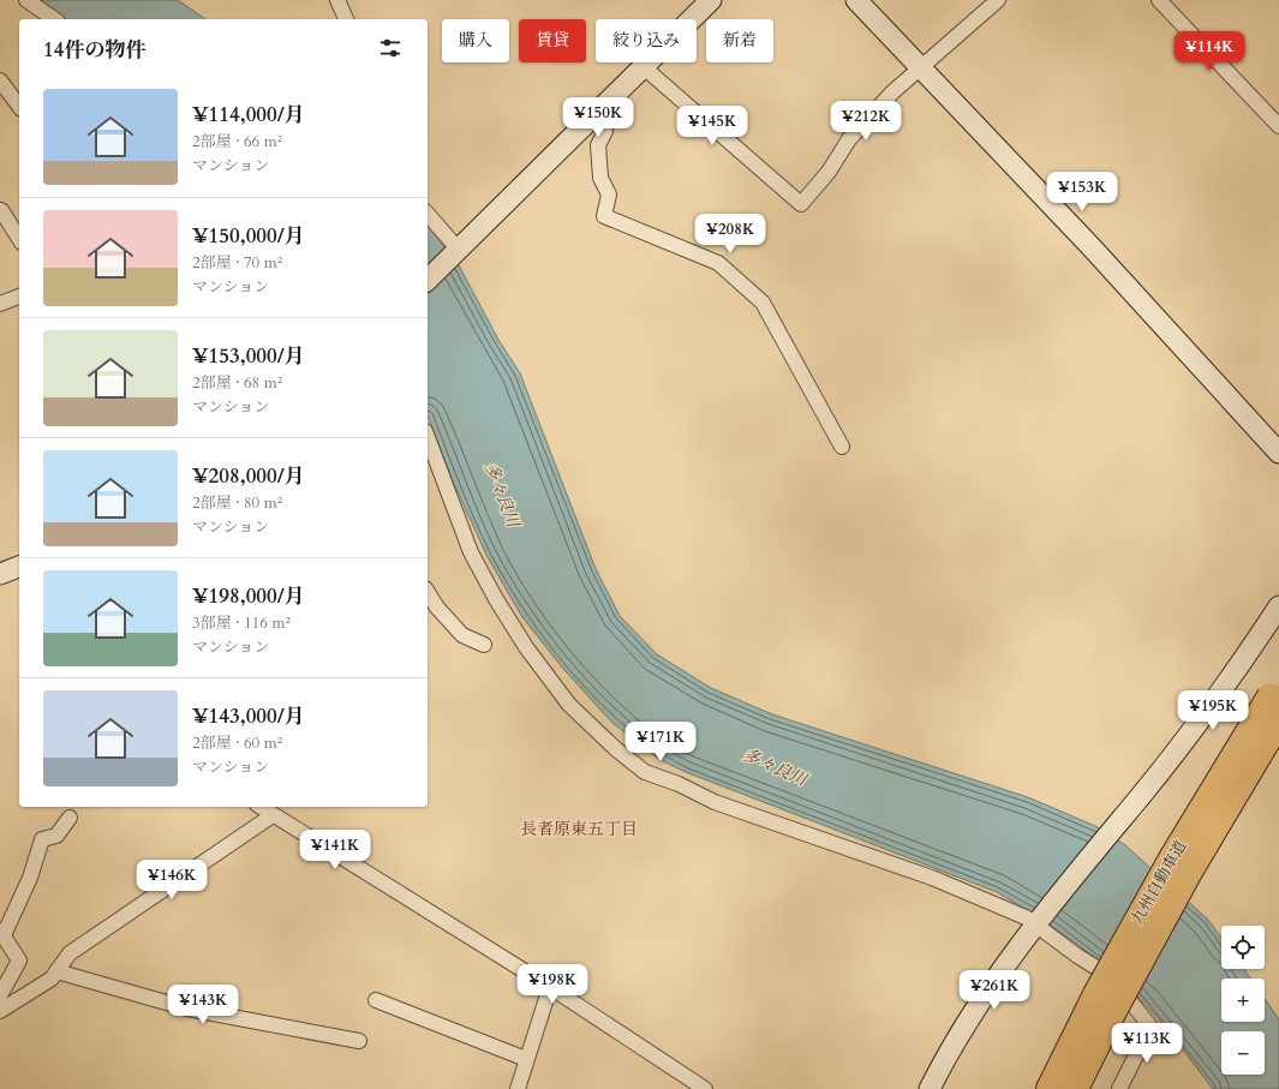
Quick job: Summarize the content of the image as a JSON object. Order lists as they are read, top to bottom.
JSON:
{
  "streets": {
    "highway": ["九州自動車道"]
  },
  "districts": ["長者原東五丁目"],
  "water": ["多々良川"],
  "page": {
    "chip": [
      "購入",
      "賃貸",
      "絞り込み",
      "新着"
    ],
    "heading": "14件の物件",
    "price": [
      "¥114K",
      "¥150K",
      "¥212K",
      "¥145K",
      "¥153K",
      "¥208K",
      "¥195K",
      "¥171K",
      "¥141K",
      "¥146K",
      "¥198K",
      "¥261K",
      "¥143K",
      "¥113K"
    ],
    "list": [
      {
        "name": "¥114,000/月",
        "note": "2部屋 · 66 m² · マンション"
      },
      {
        "name": "¥150,000/月",
        "note": "2部屋 · 70 m² · マンション"
      },
      {
        "name": "¥153,000/月",
        "note": "2部屋 · 68 m² · マンション"
      },
      {
        "name": "¥208,000/月",
        "note": "2部屋 · 80 m² · マンション"
      },
      {
        "name": "¥198,000/月",
        "note": "3部屋 · 116 m² · マンション"
      },
      {
        "name": "¥143,000/月",
        "note": "2部屋 · 60 m² · マンション"
      }
    ],
    "map_buttons": ["+", "−"]
  }
}
